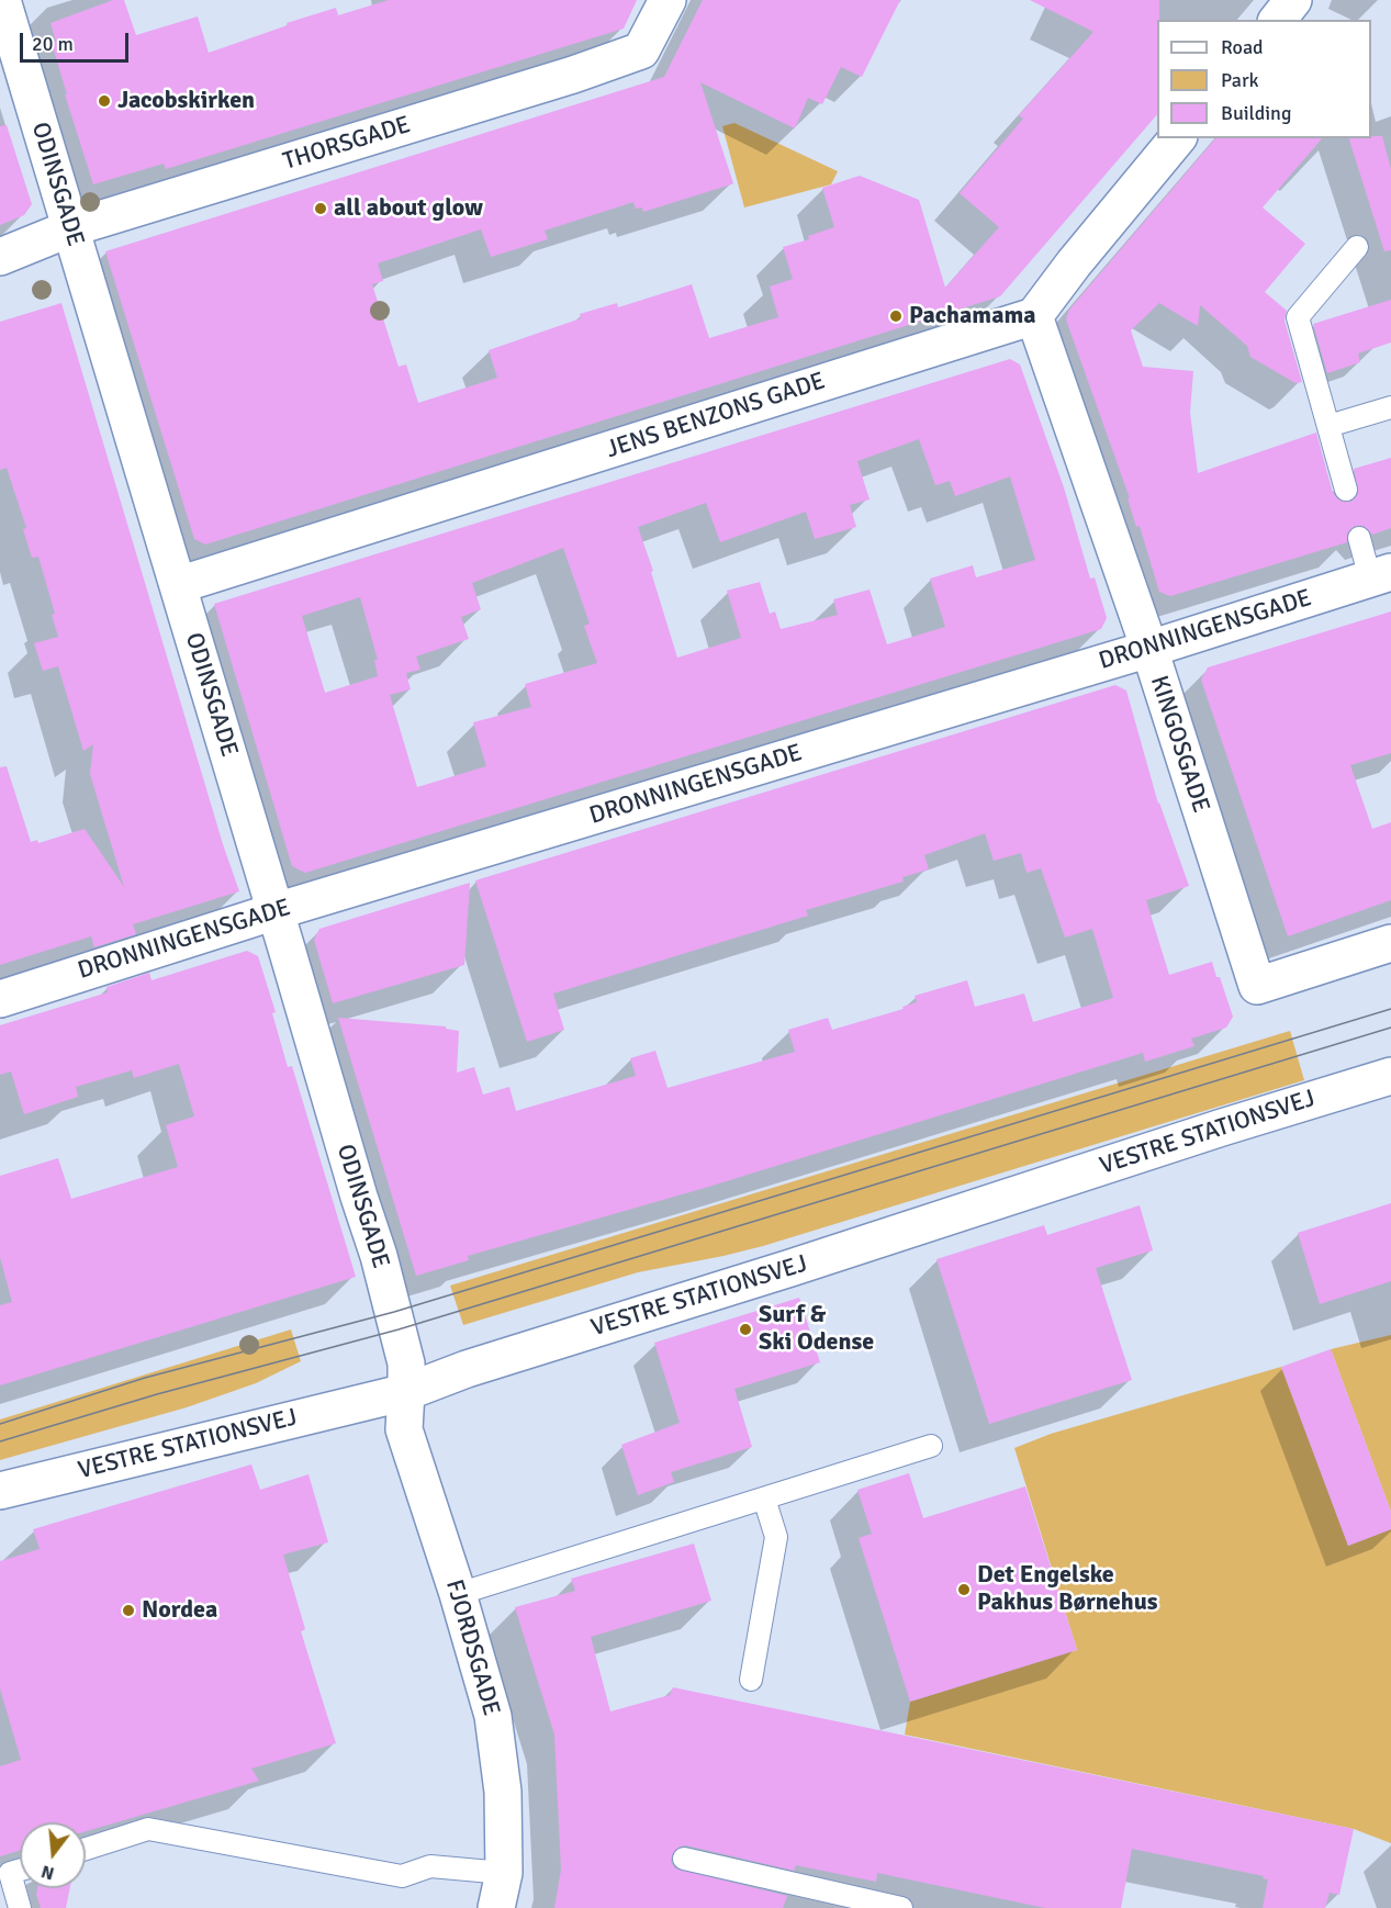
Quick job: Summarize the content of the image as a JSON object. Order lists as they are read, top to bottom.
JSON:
{
  "streets": {
    "street": [
      "THORSGADE",
      "ODINSGADE",
      "JENS BENZONS GADE",
      "DRONNINGENSGADE",
      "KINGOSGADE",
      "VESTRE STATIONSVEJ",
      "FJORDSGADE"
    ]
  },
  "crossings": [
    ["THORSGADE", "ODINSGADE"],
    ["ODINSGADE", "JENS BENZONS GADE"],
    ["ODINSGADE", "DRONNINGENSGADE"],
    ["ODINSGADE", "VESTRE STATIONSVEJ"],
    ["ODINSGADE", "FJORDSGADE"],
    ["JENS BENZONS GADE", "KINGOSGADE"],
    ["DRONNINGENSGADE", "KINGOSGADE"],
    ["VESTRE STATIONSVEJ", "FJORDSGADE"]
  ],
  "places": [
    "Jacobskirken",
    "all about glow",
    "Pachamama",
    "Surf & Ski Odense",
    "Det Engelske Pakhus Børnehus",
    "Nordea"
  ],
  "legend": ["Road", "Park", "Building"],
  "scale_bar": "20 m",
  "north": "bottom"
}
